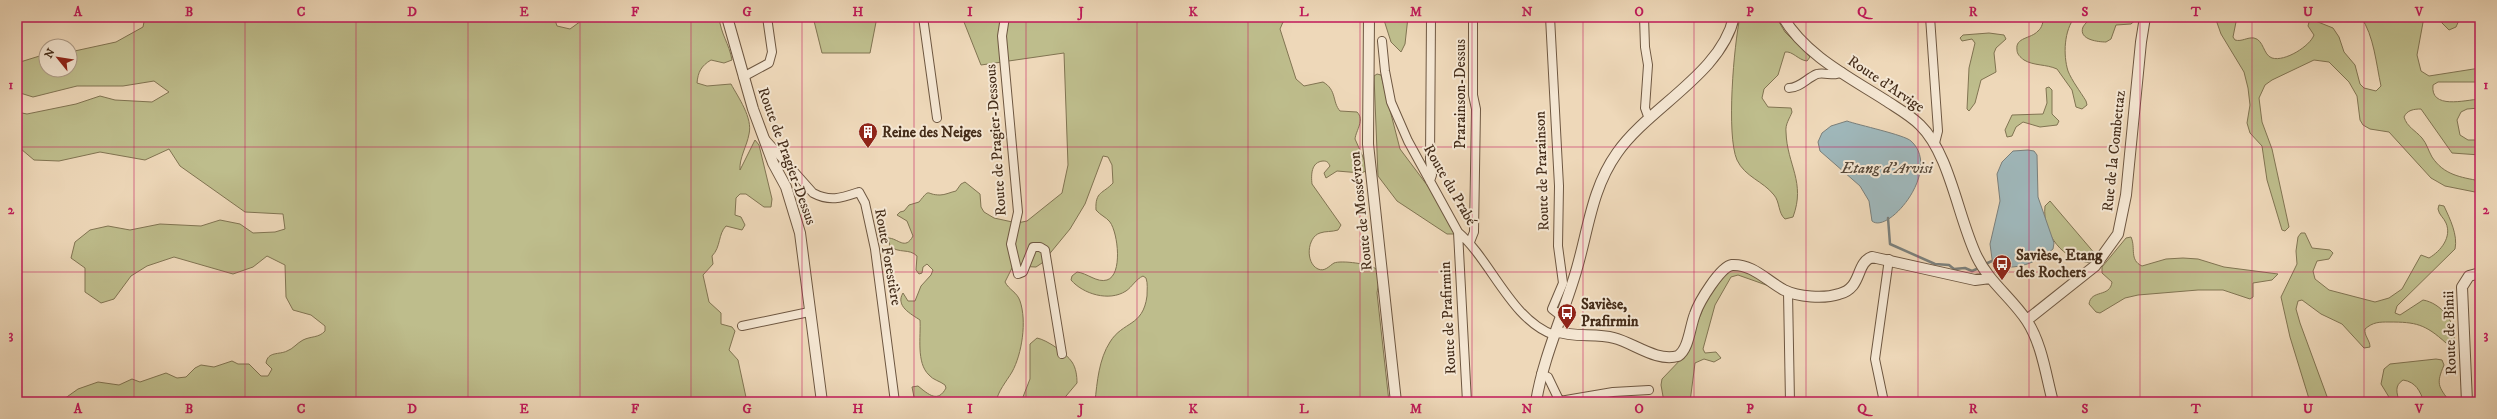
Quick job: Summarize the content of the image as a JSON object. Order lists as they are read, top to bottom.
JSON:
{
  "streets": {
    "street": [
      "Route d'Arvige",
      "Prarainson-Dessus",
      "Route de Pragier-Dessous",
      "Rue de la Combettaz",
      "Route de Pragier-Dessus",
      "Route de Prarainson",
      "Route du Prabé",
      "Route de Mossévron",
      "Route Forestière",
      "Route de Prafirmin",
      "Route de Binii"
    ]
  },
  "crossings": [
    ["Route d'Arvige", "Rue de la Combettaz"],
    ["Prarainson-Dessus", "Route du Prabé"],
    ["Route de Pragier-Dessus", "Route Forestière"],
    ["Route du Prabé", "Route de Prafirmin"]
  ],
  "water": ["Etang d'Arvisi"],
  "places": {
    "building": ["Reine des Neiges"],
    "bus stop": ["Savièse, Etang des Rochers", "Savièse, Prafirmin"]
  },
  "north": "top left",
  "grid": {
    "columns": [
      "A",
      "B",
      "C",
      "D",
      "E",
      "F",
      "G",
      "H",
      "I",
      "J",
      "K",
      "L",
      "M",
      "N",
      "O",
      "P",
      "Q",
      "R",
      "S",
      "T",
      "U",
      "V"
    ],
    "rows": ["1", "2", "3"]
  }
}
